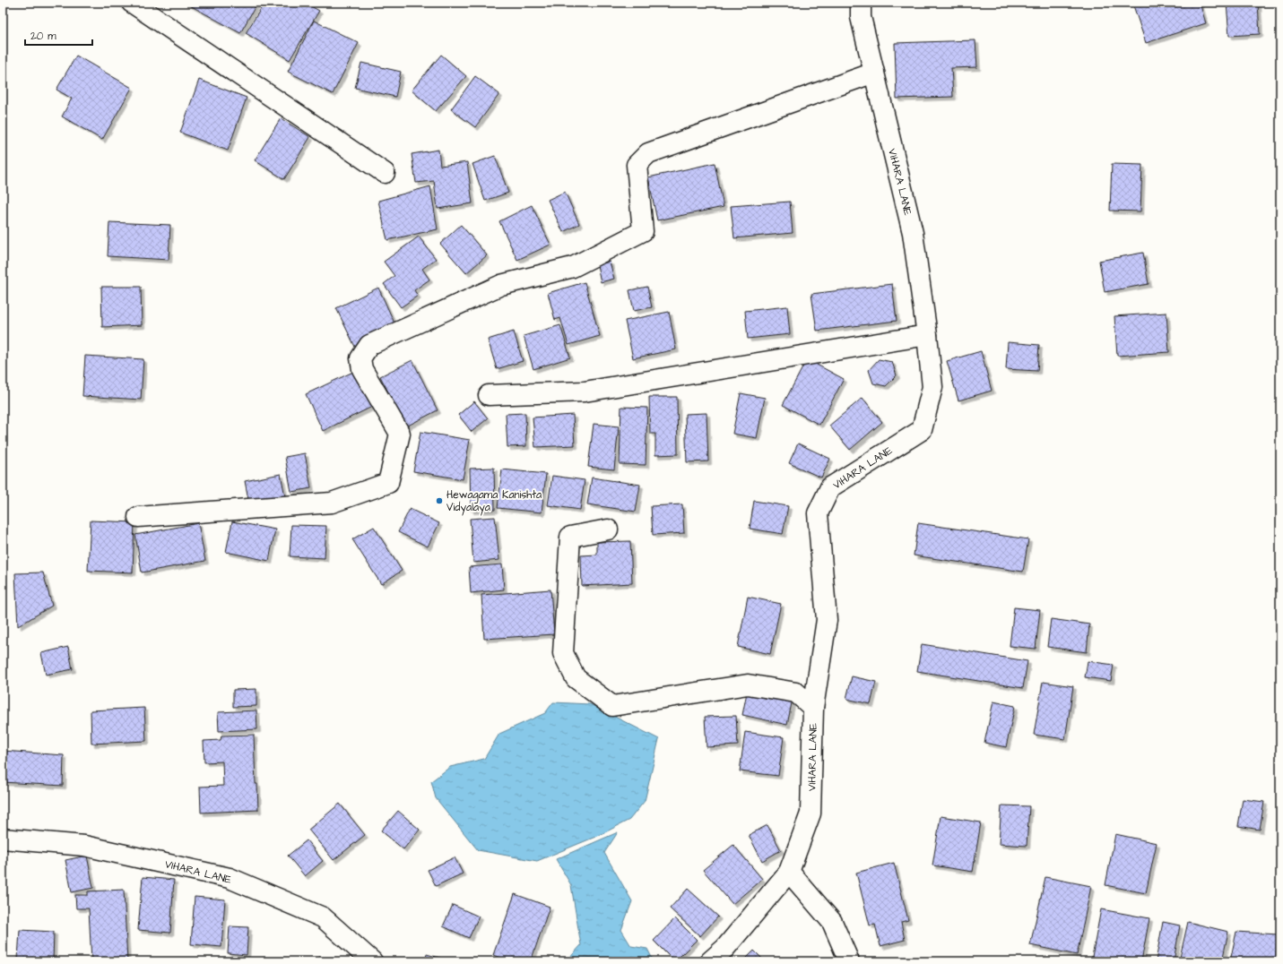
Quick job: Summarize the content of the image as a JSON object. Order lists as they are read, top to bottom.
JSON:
{
  "streets": {
    "street": ["VIHARA LANE"]
  },
  "places": ["Hewagama Kanishta Vidyalaya"],
  "scale_bar": "20 m"
}
